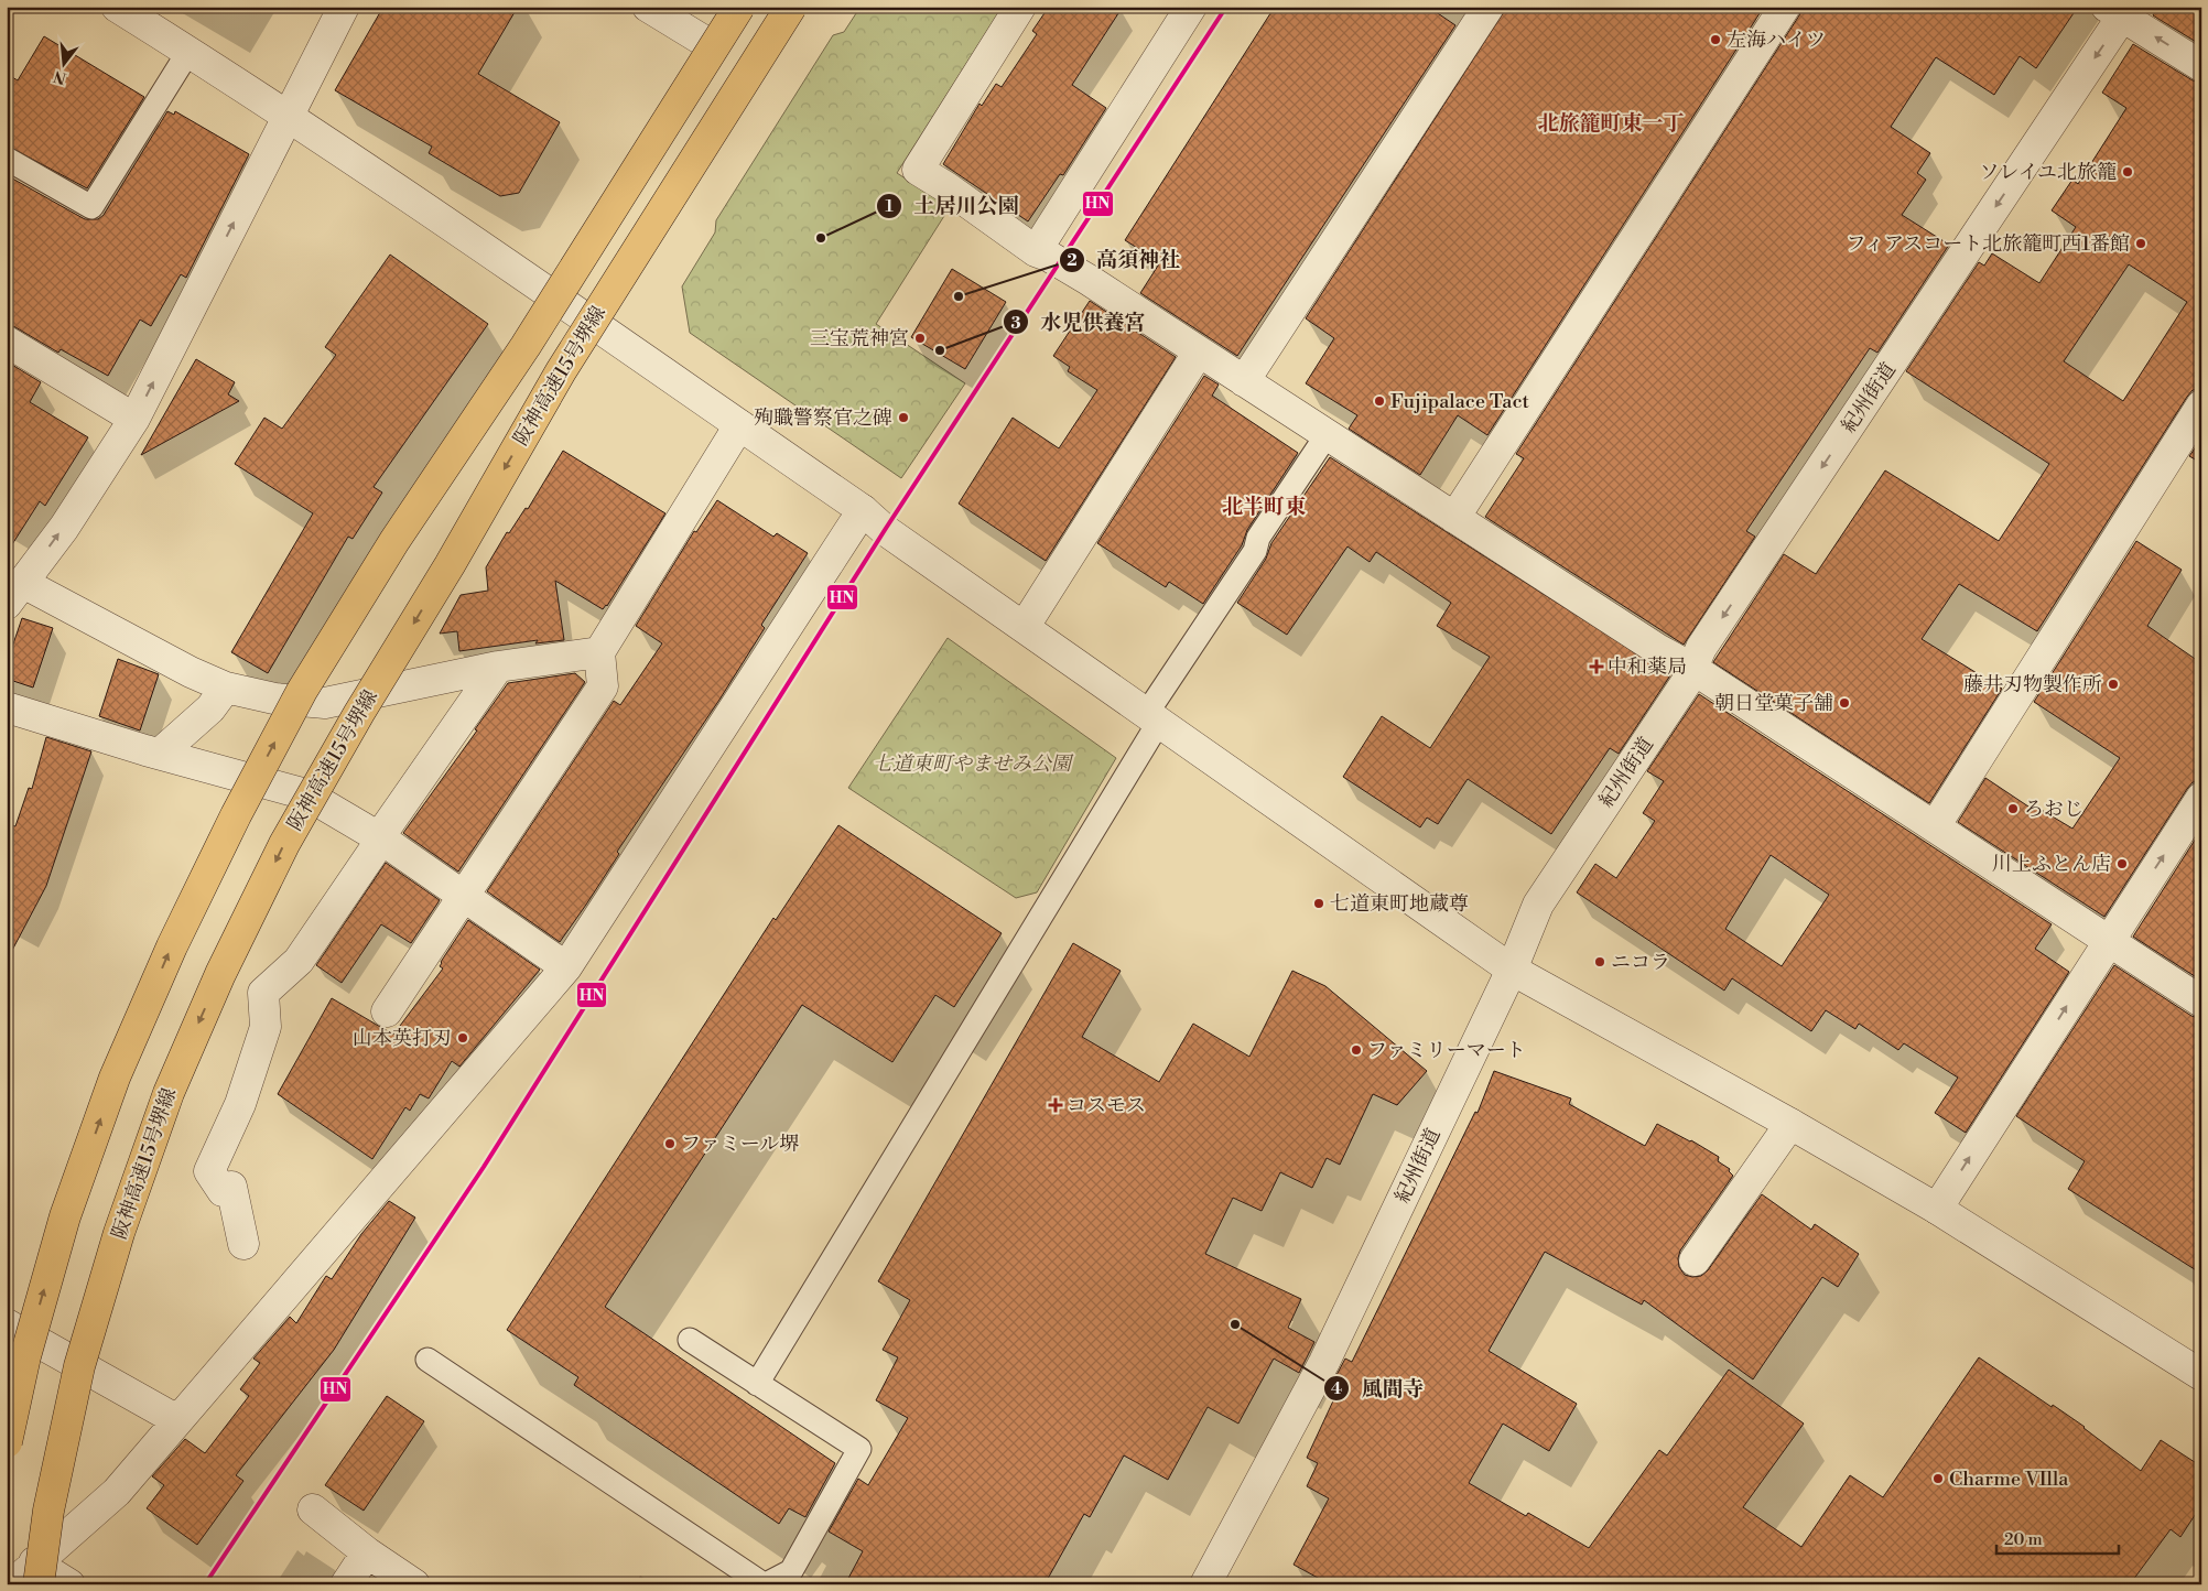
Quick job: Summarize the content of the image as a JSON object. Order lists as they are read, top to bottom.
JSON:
{
  "streets": {
    "highway": ["阪神高速15号堺線"],
    "street": ["紀州街道"]
  },
  "one_way": ["紀州街道"],
  "districts": ["北旅籠町東一丁", "北半町東"],
  "parks": ["七道東町やませみ公園"],
  "places": {
    "other": [
      "左海ハイツ",
      "ソレイユ北旅籠",
      "土居川公園",
      "フィアスコート北旅籠町西1番館",
      "高須神社",
      "三宝荒神宮",
      "水児供養宮",
      "Fujipalace Tact",
      "殉職警察官之碑",
      "藤井刃物製作所",
      "朝日堂菓子舗",
      "ろおじ",
      "川上ふとん店",
      "七道東町地蔵尊",
      "ニコラ",
      "山本英打刃",
      "ファミリーマート",
      "ファミール堺",
      "風間寺",
      "Charme VIlla"
    ],
    "health": ["中和薬局", "コスモス"]
  },
  "lines": ["transit line HN"],
  "scale_bar": "20 m",
  "north": "bottom"
}
